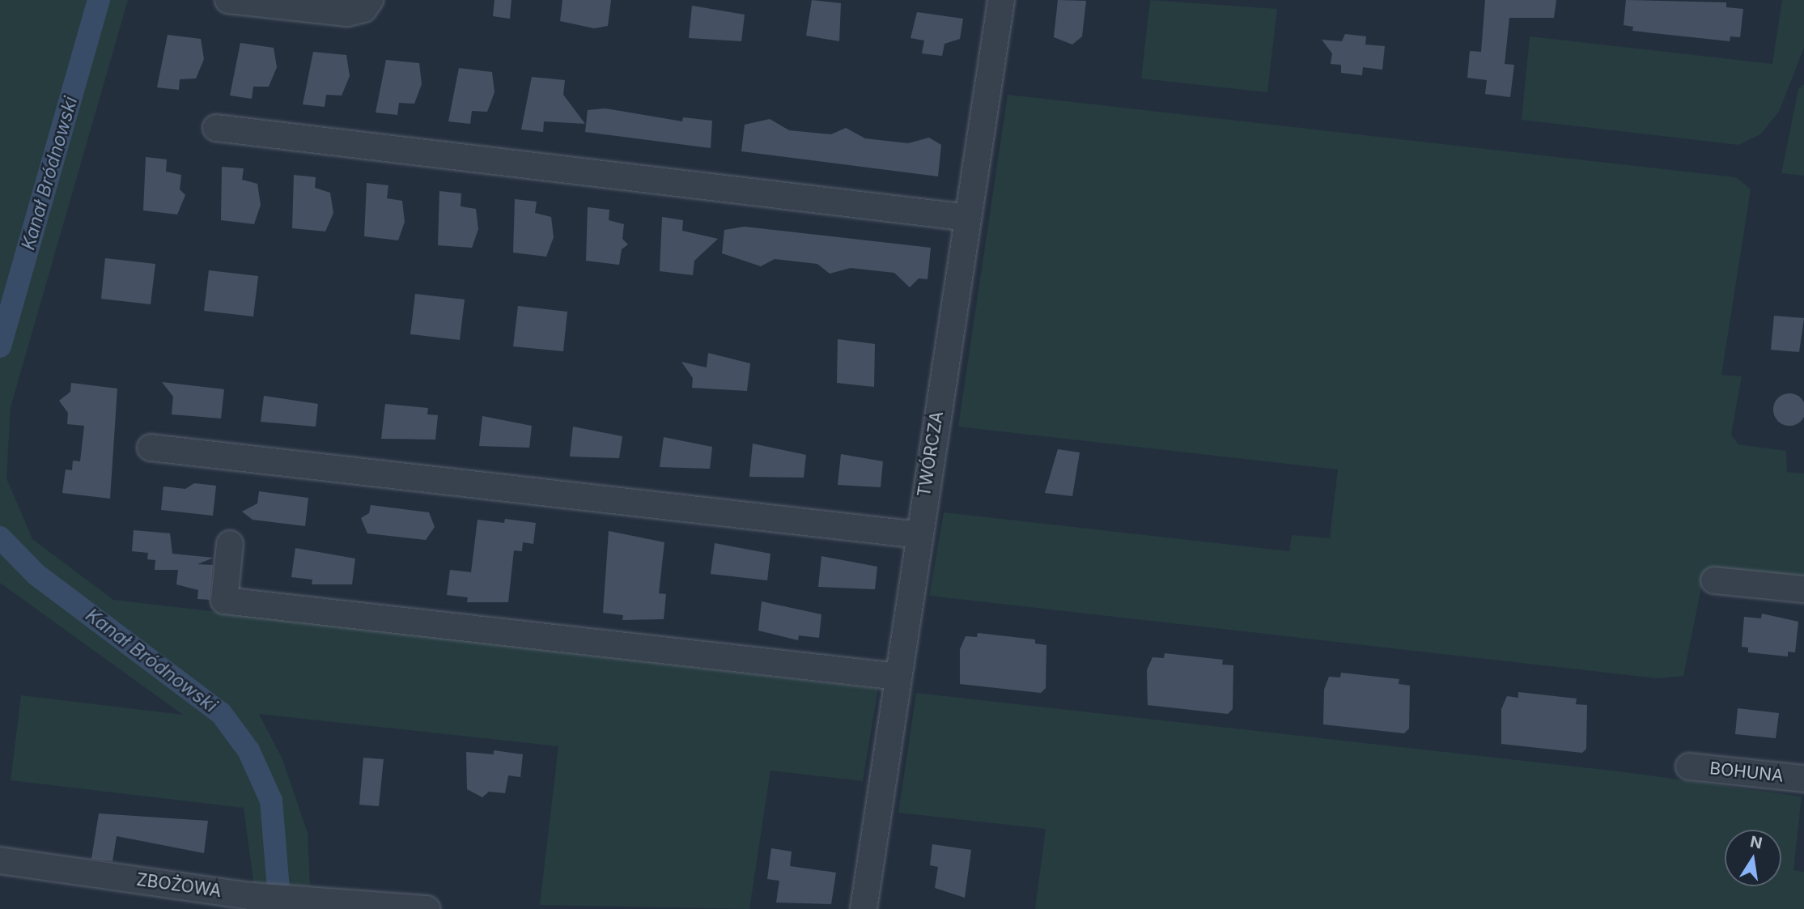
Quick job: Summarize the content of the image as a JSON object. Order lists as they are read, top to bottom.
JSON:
{
  "streets": {
    "street": ["TWÓRCZA", "BOHUNA", "ZBOŻOWA"]
  },
  "water": ["Kanał Bródnowski"],
  "north": "top"
}
